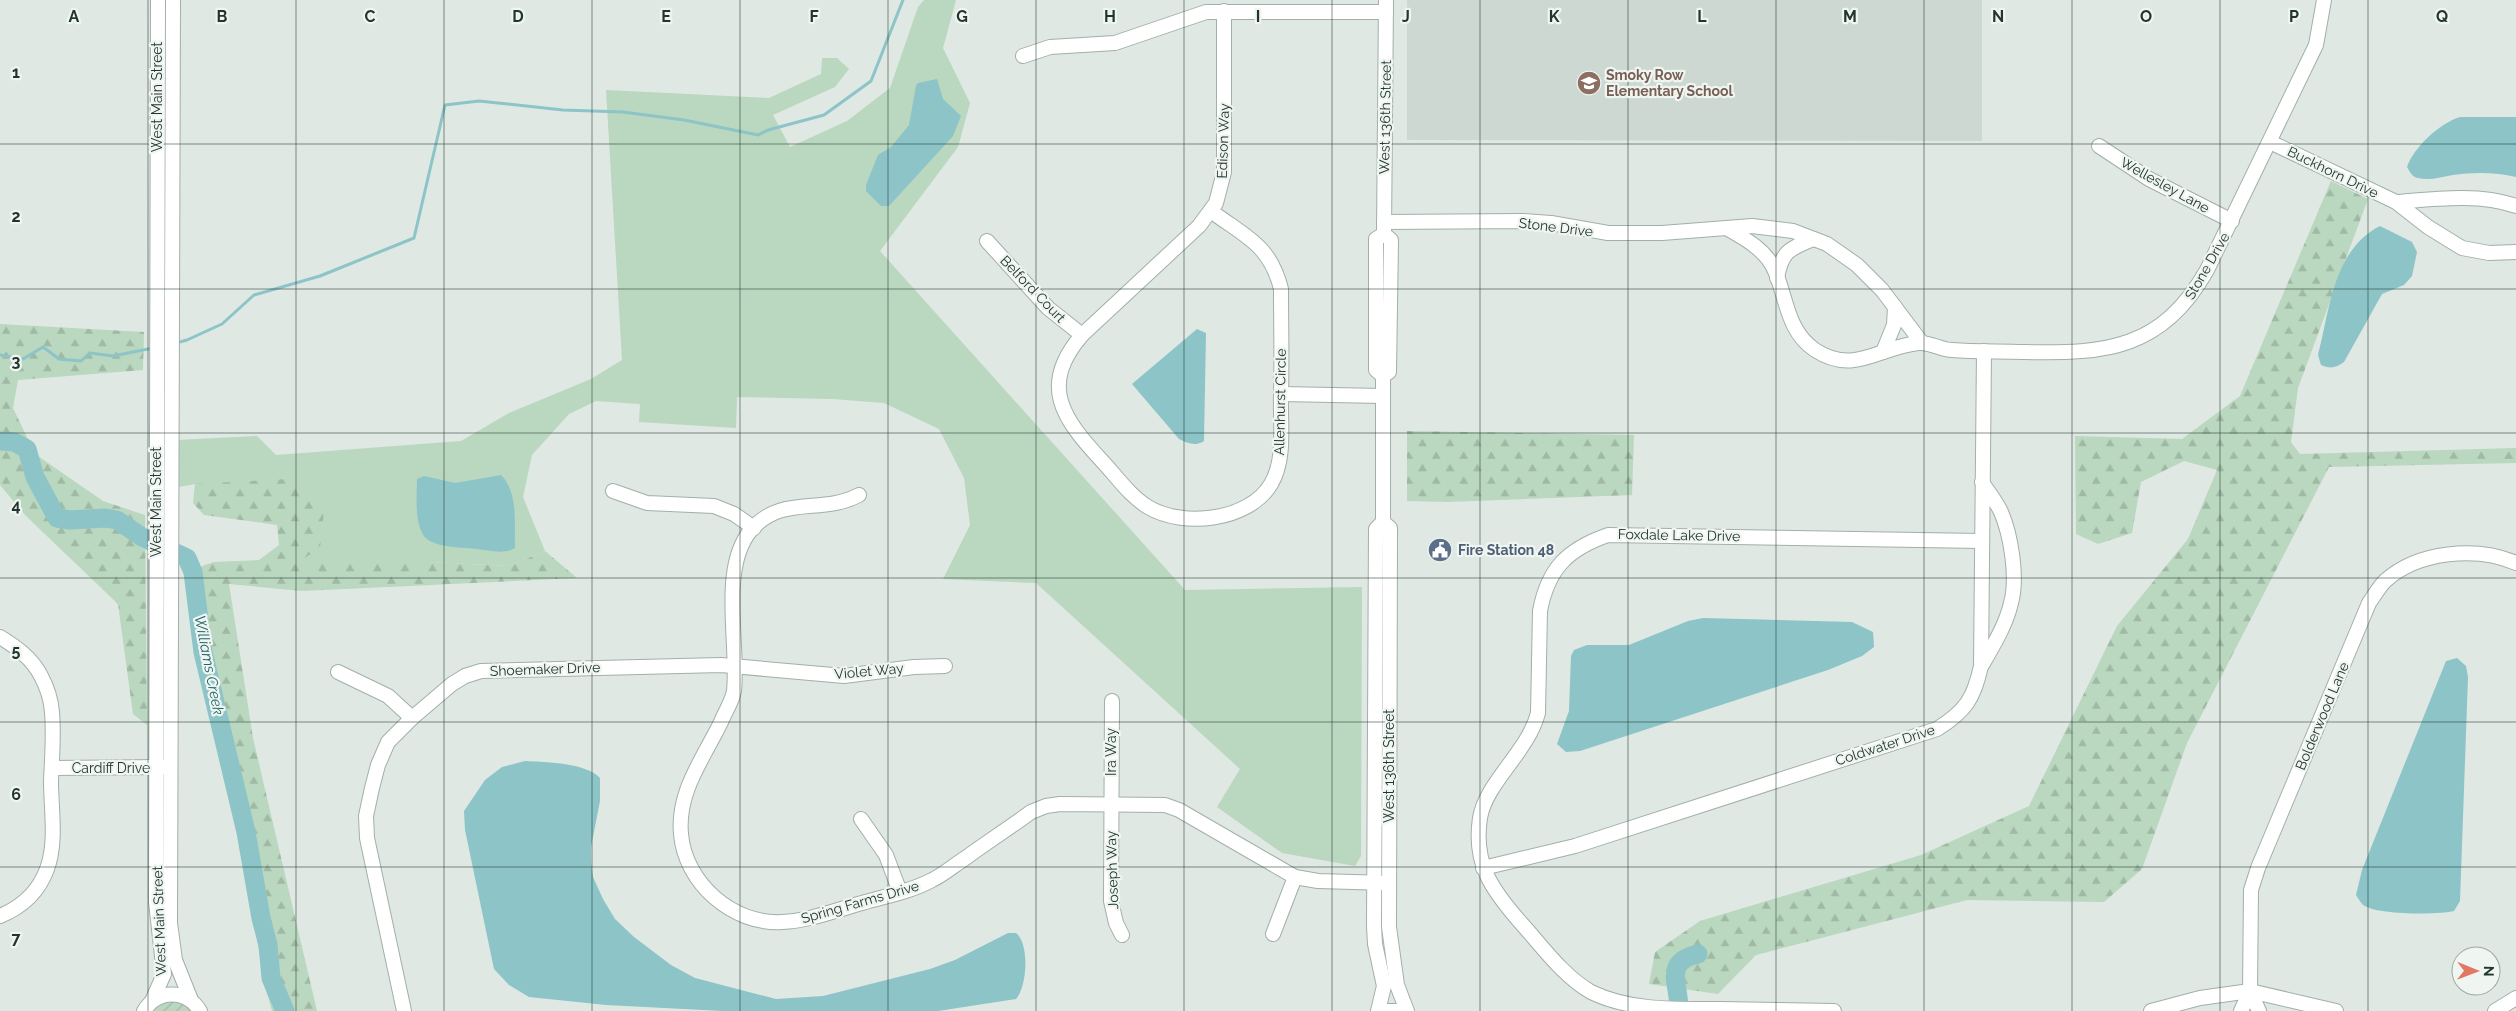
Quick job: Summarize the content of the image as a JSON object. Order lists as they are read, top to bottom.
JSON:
{
  "streets": {
    "street": [
      "West Main Street",
      "West 136th Street",
      "Edison Way",
      "Buckhorn Drive",
      "Wellesley Lane",
      "Stone Drive",
      "Belford Court",
      "Allenhurst Circle",
      "Foxdale Lake Drive",
      "Shoemaker Drive",
      "Violet Way",
      "Bolderwood Lane",
      "Coldwater Drive",
      "Ira Way",
      "Cardiff Drive",
      "Joseph Way",
      "Spring Farms Drive"
    ]
  },
  "crossings": [
    ["West Main Street", "Cardiff Drive"],
    ["West 136th Street", "Stone Drive"],
    ["West 136th Street", "Spring Farms Drive"],
    ["Edison Way", "Belford Court"],
    ["Edison Way", "Allenhurst Circle"],
    ["Buckhorn Drive", "Stone Drive"],
    ["Wellesley Lane", "Stone Drive"],
    ["Stone Drive", "Coldwater Drive"],
    ["Belford Court", "Allenhurst Circle"],
    ["Foxdale Lake Drive", "Coldwater Drive"],
    ["Shoemaker Drive", "Violet Way"],
    ["Shoemaker Drive", "Spring Farms Drive"],
    ["Violet Way", "Spring Farms Drive"],
    ["Ira Way", "Joseph Way"],
    ["Ira Way", "Spring Farms Drive"],
    ["Joseph Way", "Spring Farms Drive"]
  ],
  "water": ["Williams Creek"],
  "places": {
    "school or university": ["Smoky Row Elementary School"],
    "public building": ["Fire Station 48"]
  },
  "north": "right",
  "grid": {
    "columns": [
      "A",
      "B",
      "C",
      "D",
      "E",
      "F",
      "G",
      "H",
      "I",
      "J",
      "K",
      "L",
      "M",
      "N",
      "O",
      "P",
      "Q"
    ],
    "rows": [
      "1",
      "2",
      "3",
      "4",
      "5",
      "6",
      "7"
    ]
  }
}
